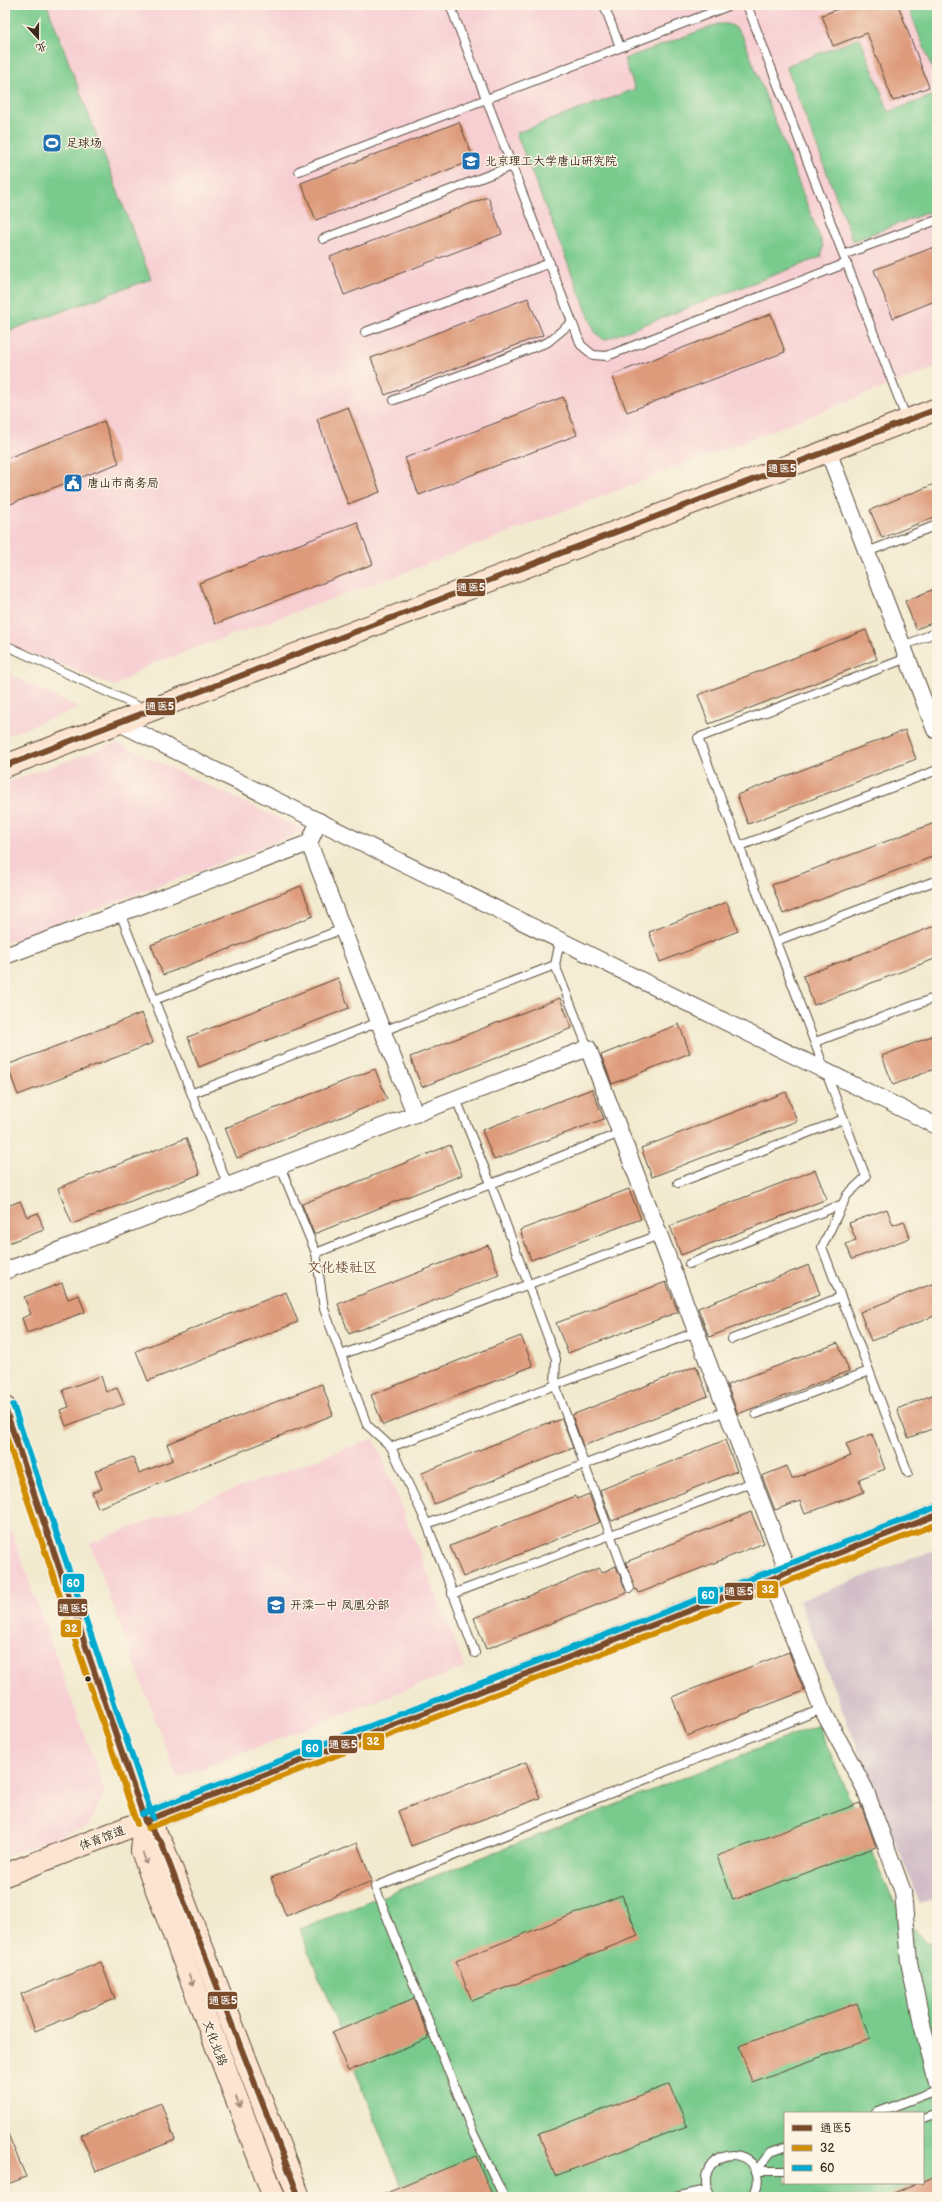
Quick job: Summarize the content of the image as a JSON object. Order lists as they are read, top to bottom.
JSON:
{
  "streets": {
    "street": ["体育馆道", "文化北路"]
  },
  "crossings": [
    ["体育馆道", "文化北路"]
  ],
  "districts": ["文化楼社区"],
  "places": {
    "sports": ["足球场"],
    "school or university": ["北京理工大学唐山研究院", "开滦一中 凤凰分部"],
    "public building": ["唐山市商务局"]
  },
  "lines": ["transit line 通医5", "transit line 60", "transit line 32"],
  "legend": ["通医5", "32", "60"],
  "north": "bottom"
}
